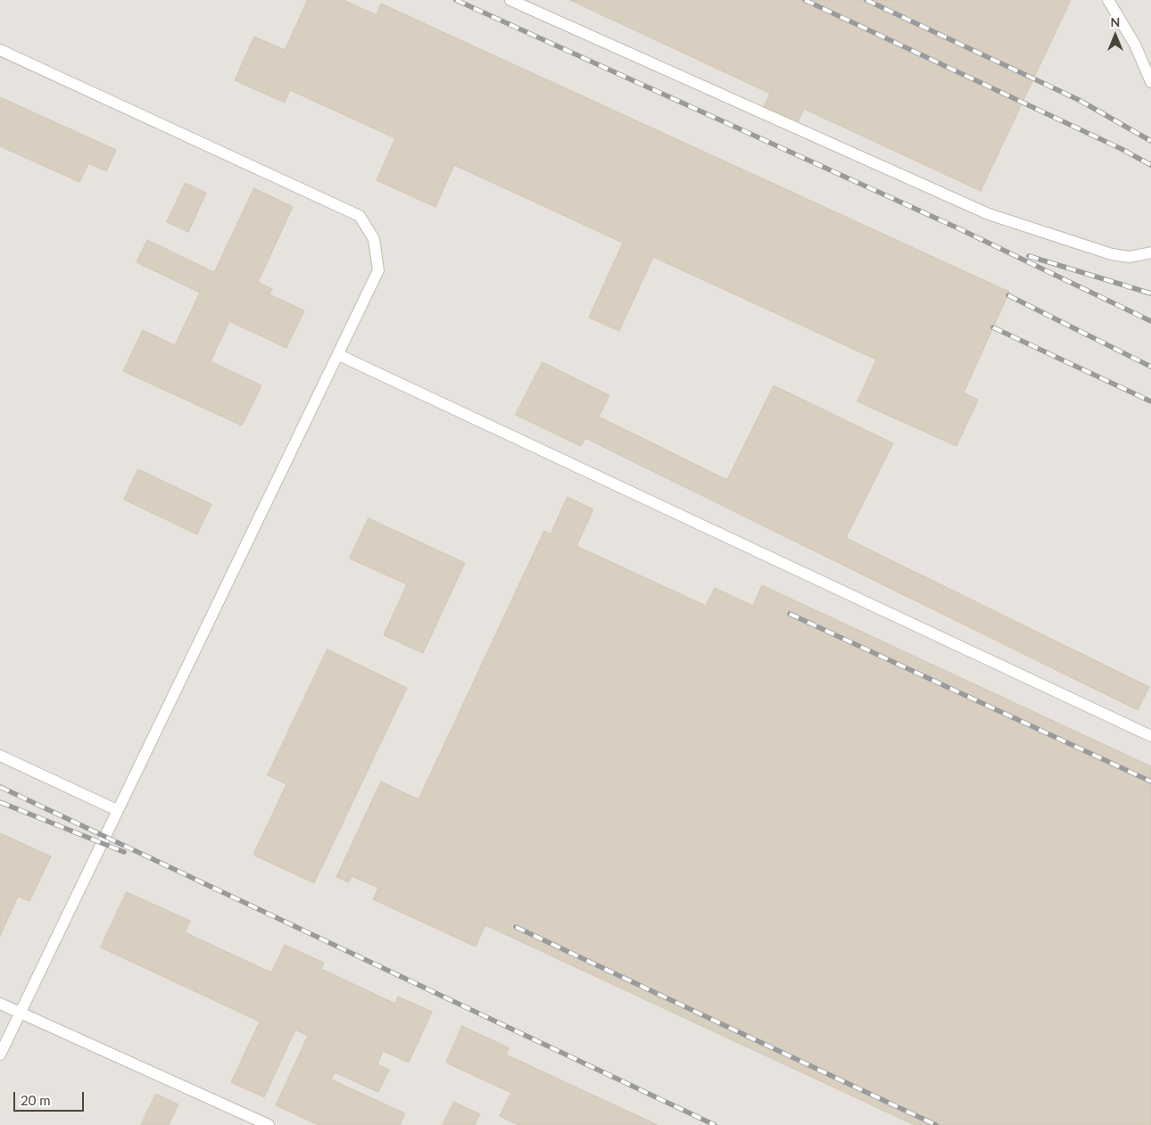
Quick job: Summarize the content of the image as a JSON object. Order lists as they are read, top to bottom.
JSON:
{
  "scale_bar": "20 m",
  "north": "top"
}
